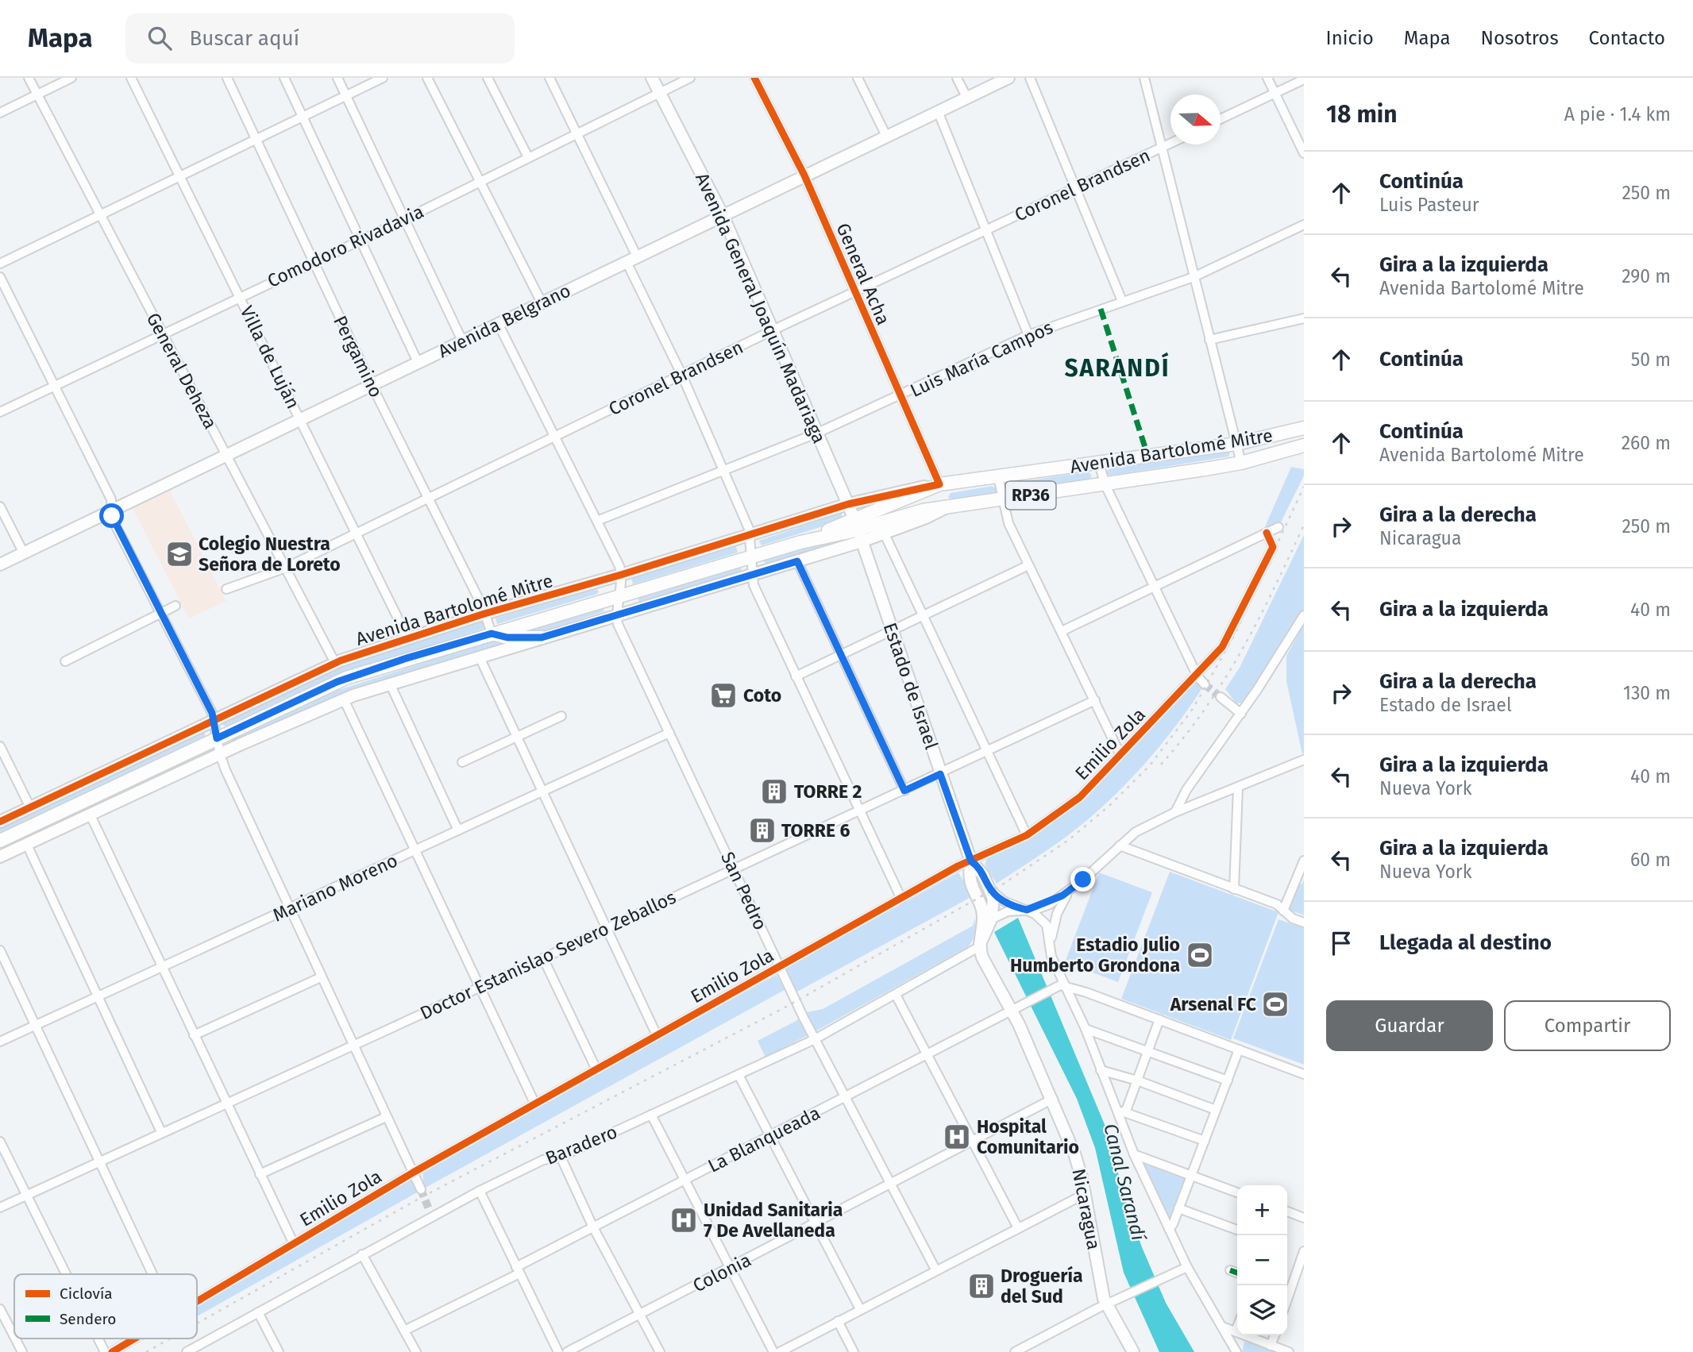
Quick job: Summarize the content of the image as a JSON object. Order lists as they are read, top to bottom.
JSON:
{
  "streets": {
    "main road": ["Avenida Bartolomé Mitre", "RP36"],
    "street": [
      "Coronel Brandsen",
      "Comodoro Rivadavia",
      "General Acha",
      "Avenida General Joaquín Madariaga",
      "Avenida Belgrano",
      "Pergamino",
      "Villa de Luján",
      "Luis María Campos",
      "General Deheza",
      "Estado de Israel",
      "Emilio Zola",
      "Mariano Moreno",
      "San Pedro",
      "Doctor Estanislao Severo Zeballos",
      "La Blanqueada",
      "Baradero",
      "Nicaragua",
      "Colonia"
    ]
  },
  "crossings": [
    ["Coronel Brandsen", "General Acha"],
    ["Coronel Brandsen", "Avenida General Joaquín Madariaga"],
    ["Coronel Brandsen", "Pergamino"],
    ["Coronel Brandsen", "Villa de Luján"],
    ["Coronel Brandsen", "General Deheza"],
    ["Comodoro Rivadavia", "Avenida General Joaquín Madariaga"],
    ["Comodoro Rivadavia", "Pergamino"],
    ["Comodoro Rivadavia", "Villa de Luján"],
    ["Comodoro Rivadavia", "General Deheza"],
    ["General Acha", "Avenida Belgrano"],
    ["General Acha", "Luis María Campos"],
    ["General Acha", "Avenida Bartolomé Mitre"],
    ["Avenida General Joaquín Madariaga", "Avenida Belgrano"],
    ["Avenida General Joaquín Madariaga", "Luis María Campos"],
    ["Avenida General Joaquín Madariaga", "Avenida Bartolomé Mitre"],
    ["Avenida General Joaquín Madariaga", "Estado de Israel"],
    ["Avenida Belgrano", "Pergamino"],
    ["Avenida Belgrano", "Villa de Luján"],
    ["Avenida Belgrano", "General Deheza"],
    ["Pergamino", "Avenida Bartolomé Mitre"],
    ["Villa de Luján", "Avenida Bartolomé Mitre"],
    ["General Deheza", "Avenida Bartolomé Mitre"],
    ["Avenida Bartolomé Mitre", "Estado de Israel"],
    ["Avenida Bartolomé Mitre", "San Pedro"],
    ["Estado de Israel", "Emilio Zola"],
    ["Estado de Israel", "Doctor Estanislao Severo Zeballos"],
    ["Estado de Israel", "Baradero"],
    ["Estado de Israel", "Nicaragua"],
    ["Emilio Zola", "San Pedro"],
    ["Mariano Moreno", "San Pedro"],
    ["San Pedro", "Doctor Estanislao Severo Zeballos"],
    ["San Pedro", "La Blanqueada"],
    ["San Pedro", "Baradero"],
    ["San Pedro", "Colonia"],
    ["La Blanqueada", "Nicaragua"],
    ["Baradero", "Nicaragua"],
    ["Nicaragua", "Colonia"]
  ],
  "districts": ["SARANDÍ"],
  "water": ["Canal Sarandí"],
  "places": {
    "school or university": ["Colegio Nuestra Señora de Loreto"],
    "supermarket": ["Coto"],
    "building": ["TORRE 2", "TORRE 6", "Droguería del Sud"],
    "sports": ["Estadio Julio Humberto Grondona", "Arsenal FC"],
    "hospital": ["Hospital Comunitario", "Unidad Sanitaria 7 De Avellaneda"]
  },
  "legend": ["Ciclovía", "Sendero"],
  "north": "right",
  "page": {
    "header": "Mapa",
    "search": "Buscar aquí",
    "nav": [
      "Inicio",
      "Mapa",
      "Nosotros",
      "Contacto"
    ],
    "heading": ["18 min", "A pie · 1.4 km"],
    "list": [
      ["Continúa", "Luis Pasteur", "250 m"],
      ["Gira a la izquierda", "Avenida Bartolomé Mitre", "290 m"],
      ["Continúa", "50 m"],
      ["Continúa", "Avenida Bartolomé Mitre", "260 m"],
      ["Gira a la derecha", "Nicaragua", "250 m"],
      ["Gira a la izquierda", "40 m"],
      ["Gira a la derecha", "Estado de Israel", "130 m"],
      ["Gira a la izquierda", "Nueva York", "40 m"],
      ["Gira a la izquierda", "Nueva York", "60 m"],
      "Llegada al destino"
    ],
    "buttons": ["Guardar", "Compartir"],
    "map_buttons": ["+", "−"]
  }
}
